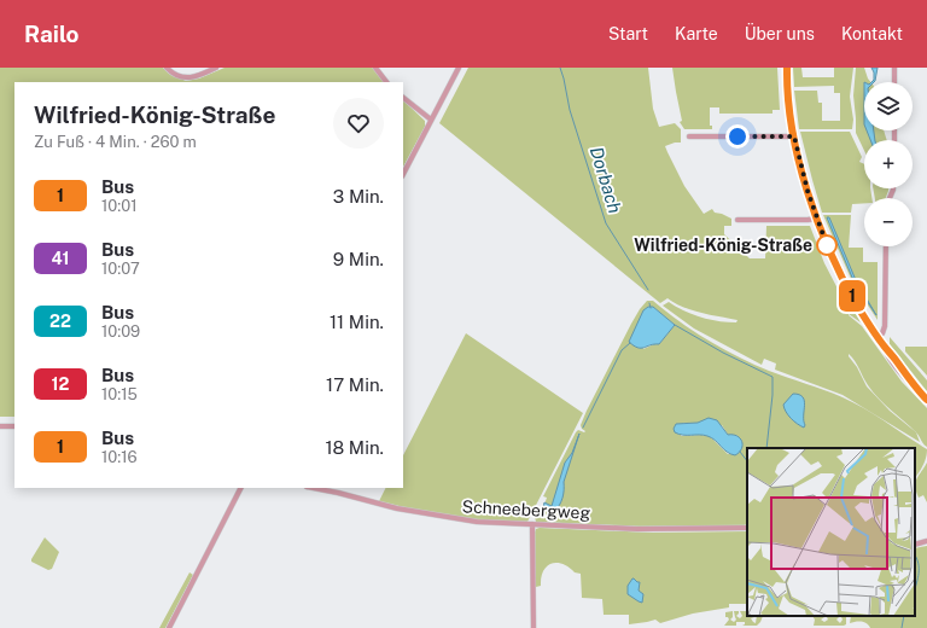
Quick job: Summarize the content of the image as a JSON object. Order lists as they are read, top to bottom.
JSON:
{
  "streets": {
    "street": ["Schneebergweg"]
  },
  "water": ["Dorbach"],
  "places": ["Wilfried-König-Straße"],
  "lines": ["bus line 1"],
  "page": {
    "header": "Railo",
    "nav": [
      "Start",
      "Karte",
      "Über uns",
      "Kontakt"
    ],
    "on_map": "1",
    "map_buttons": ["+", "−"],
    "heading": ["Wilfried-König-Straße", "Zu Fuß · 4 Min. · 260 m"],
    "list": [
      {
        "mark": "1",
        "name": "Bus",
        "note": "10:01",
        "value": "3 Min."
      },
      {
        "mark": "41",
        "name": "Bus",
        "note": "10:07",
        "value": "9 Min."
      },
      {
        "mark": "22",
        "name": "Bus",
        "note": "10:09",
        "value": "11 Min."
      },
      {
        "mark": "12",
        "name": "Bus",
        "note": "10:15",
        "value": "17 Min."
      },
      {
        "mark": "1",
        "name": "Bus",
        "note": "10:16",
        "value": "18 Min."
      }
    ]
  }
}
